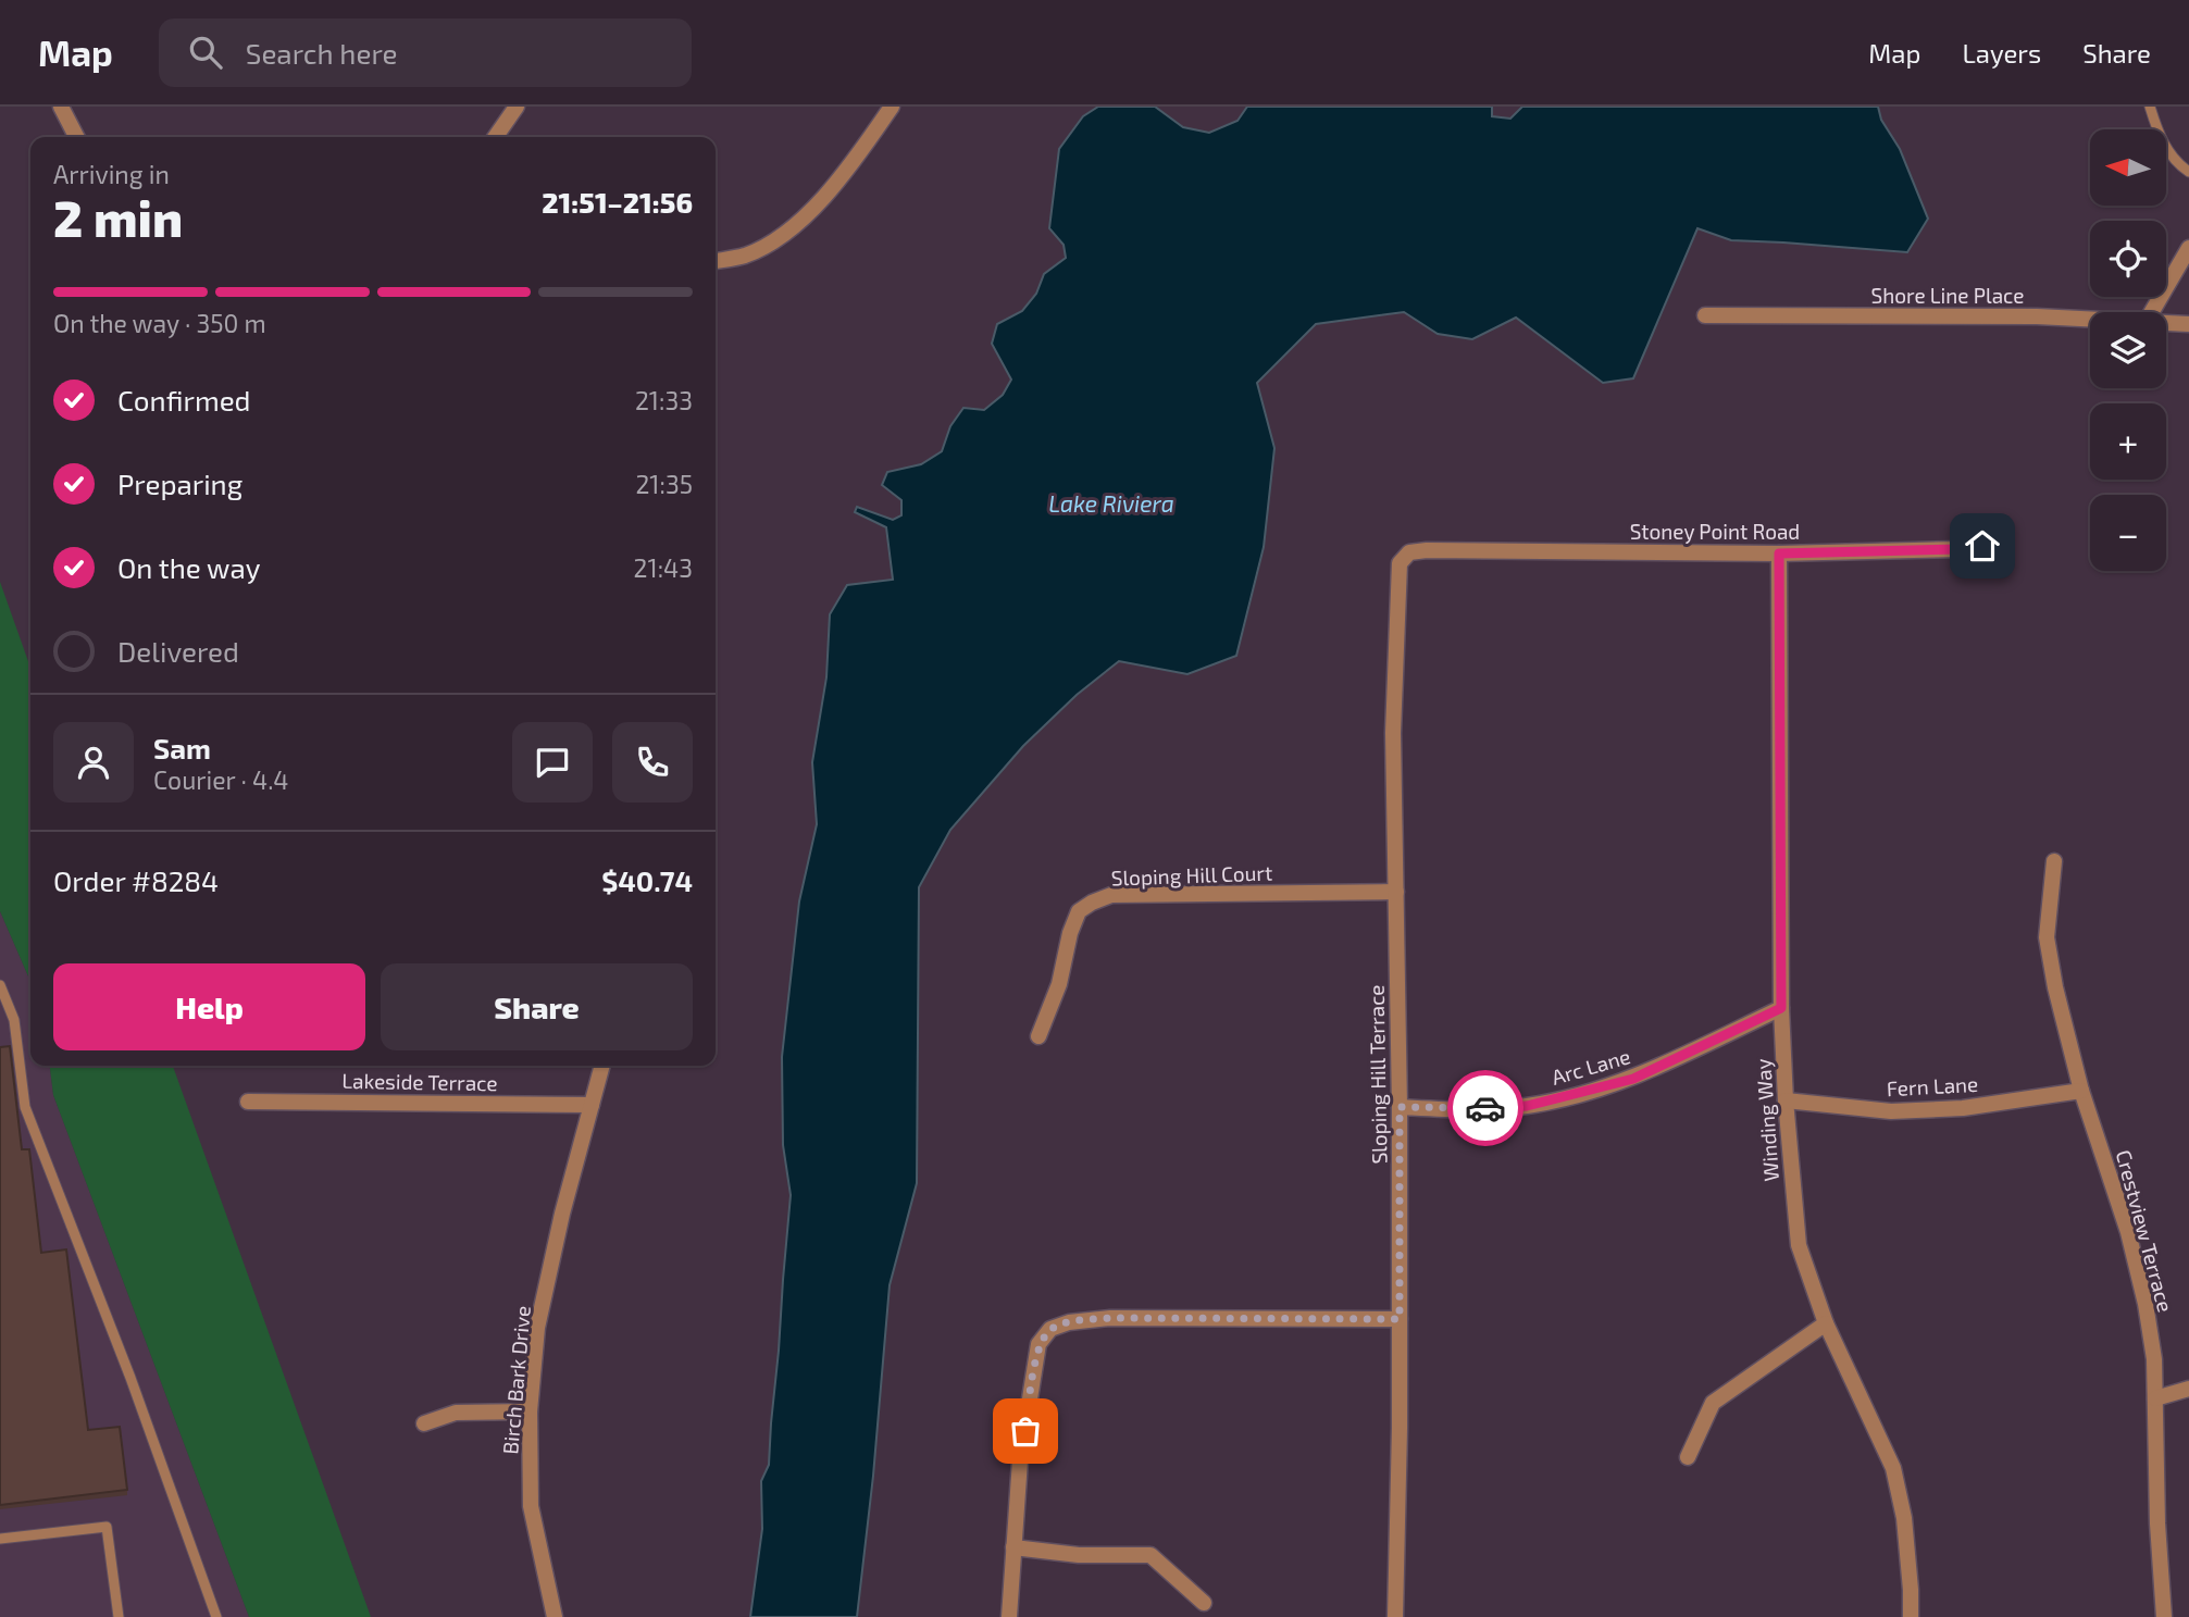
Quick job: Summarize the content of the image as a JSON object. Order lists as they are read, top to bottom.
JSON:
{
  "streets": {
    "street": [
      "Shore Line Place",
      "Stoney Point Road",
      "Sloping Hill Court",
      "Arc Lane",
      "Sloping Hill Terrace",
      "Lakeside Terrace",
      "Fern Lane",
      "Winding Way",
      "Crestview Terrace",
      "Birch Bark Drive"
    ]
  },
  "crossings": [
    ["Stoney Point Road", "Sloping Hill Terrace"],
    ["Stoney Point Road", "Winding Way"],
    ["Sloping Hill Court", "Sloping Hill Terrace"],
    ["Arc Lane", "Sloping Hill Terrace"],
    ["Arc Lane", "Winding Way"],
    ["Lakeside Terrace", "Birch Bark Drive"],
    ["Fern Lane", "Winding Way"],
    ["Fern Lane", "Crestview Terrace"]
  ],
  "water": ["Lake Riviera"],
  "north": "left",
  "page": {
    "header": "Map",
    "search": "Search here",
    "nav": ["Map", "Layers", "Share"],
    "map_buttons": ["+", "−"],
    "heading": ["2 min", "Arriving in", "21:51–21:56"],
    "panel": [
      "Sam",
      "Courier · 4.4",
      "Order #8284",
      "$40.74"
    ],
    "bar": "On the way · 350 m",
    "list": [
      ["Confirmed", "21:33"],
      ["Preparing", "21:35"],
      ["On the way", "21:43"],
      "Delivered"
    ],
    "buttons": ["Help", "Share"]
  }
}
